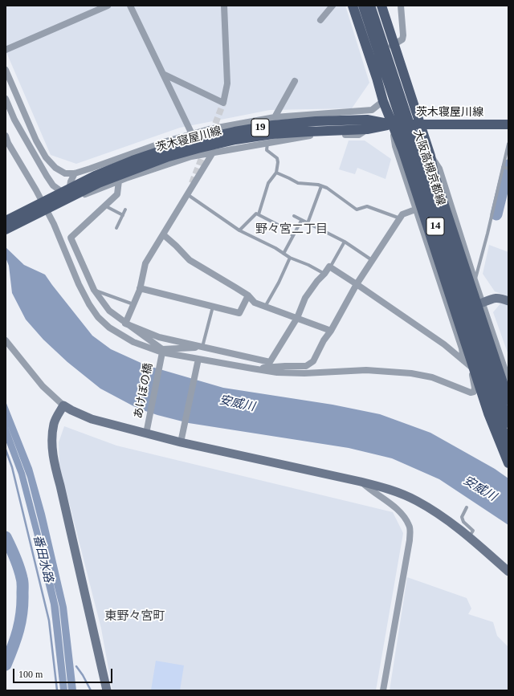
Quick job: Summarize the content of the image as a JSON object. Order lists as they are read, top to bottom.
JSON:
{
  "streets": {
    "main road": [
      "茨木寝屋川線",
      "19",
      "大阪高槻京都線",
      "14"
    ],
    "street": ["あけぼの橋"]
  },
  "crossings": [
    ["茨木寝屋川線", "14"]
  ],
  "districts": ["野々宮二丁目", "東野々宮町"],
  "water": ["安威川", "番田水路"],
  "scale_bar": "100 m"
}
